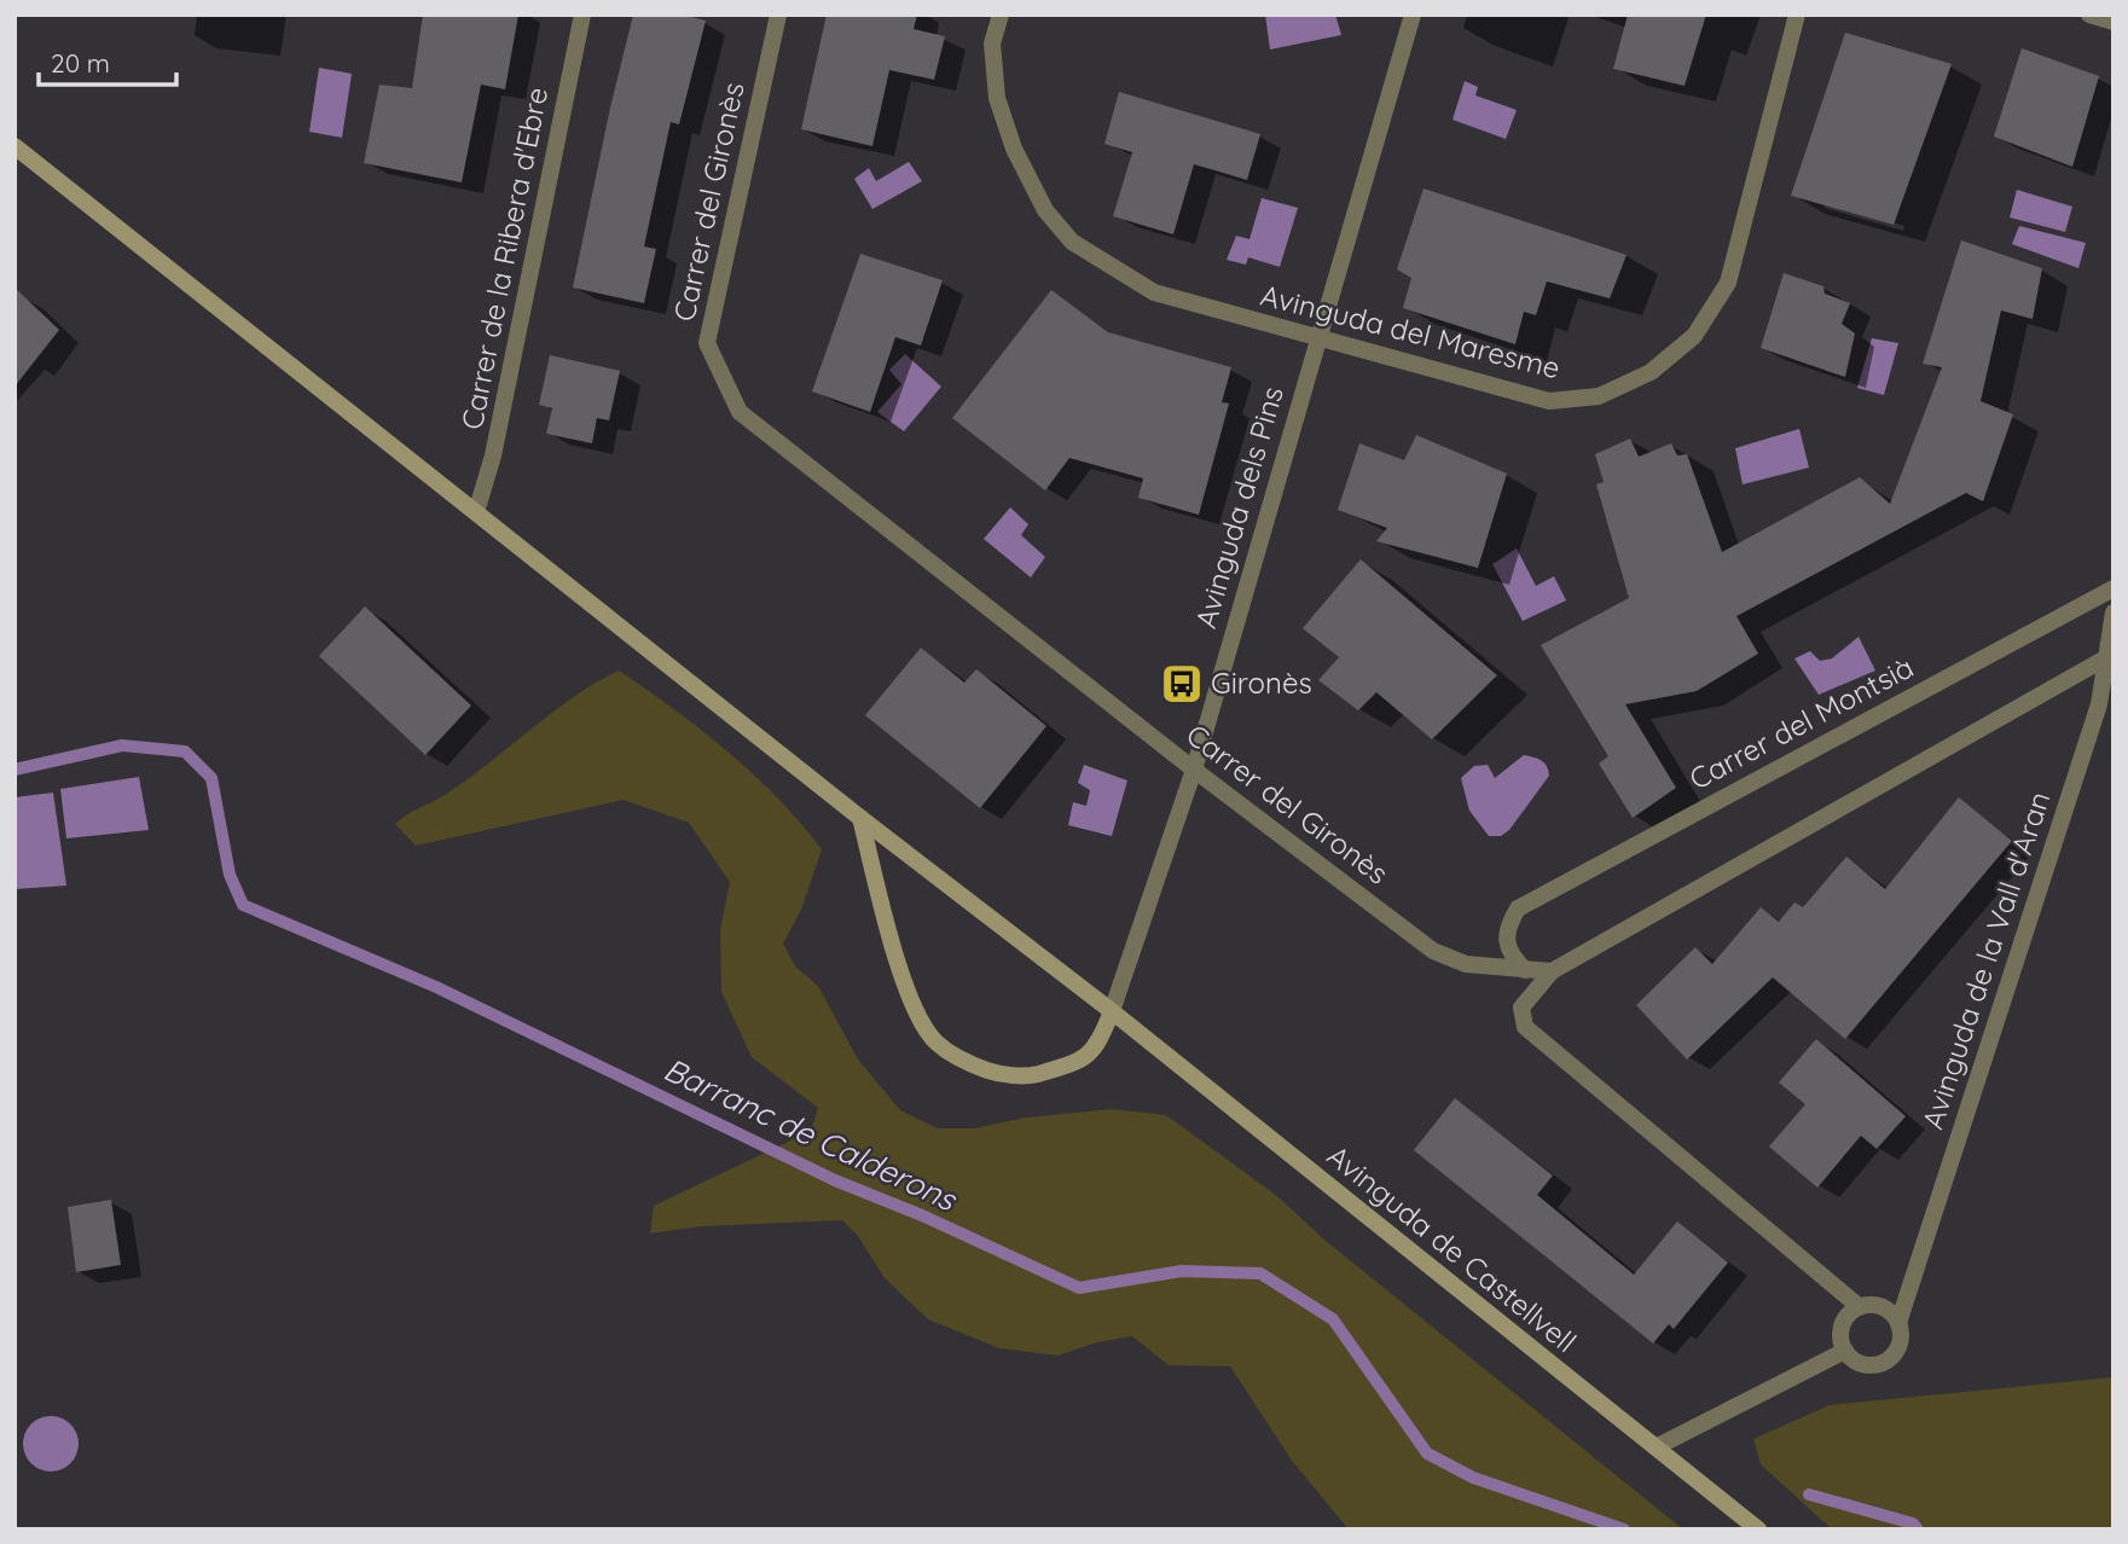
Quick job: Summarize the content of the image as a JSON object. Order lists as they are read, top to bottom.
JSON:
{
  "streets": {
    "street": [
      "Carrer del Gironès",
      "Carrer de la Ribera d'Ebre",
      "Avinguda del Maresme",
      "Avinguda dels Pins",
      "Carrer del Montsià",
      "Avinguda de la Vall d'Aran",
      "Avinguda de Castellvell"
    ]
  },
  "crossings": [
    ["Carrer del Gironès", "Avinguda dels Pins"],
    ["Carrer del Gironès", "Carrer del Montsià"],
    ["Carrer de la Ribera d'Ebre", "Avinguda de Castellvell"],
    ["Avinguda del Maresme", "Avinguda dels Pins"],
    ["Avinguda dels Pins", "Avinguda de Castellvell"]
  ],
  "water": ["Barranc de Calderons"],
  "places": {
    "bus stop": ["Gironès"]
  },
  "scale_bar": "20 m"
}
